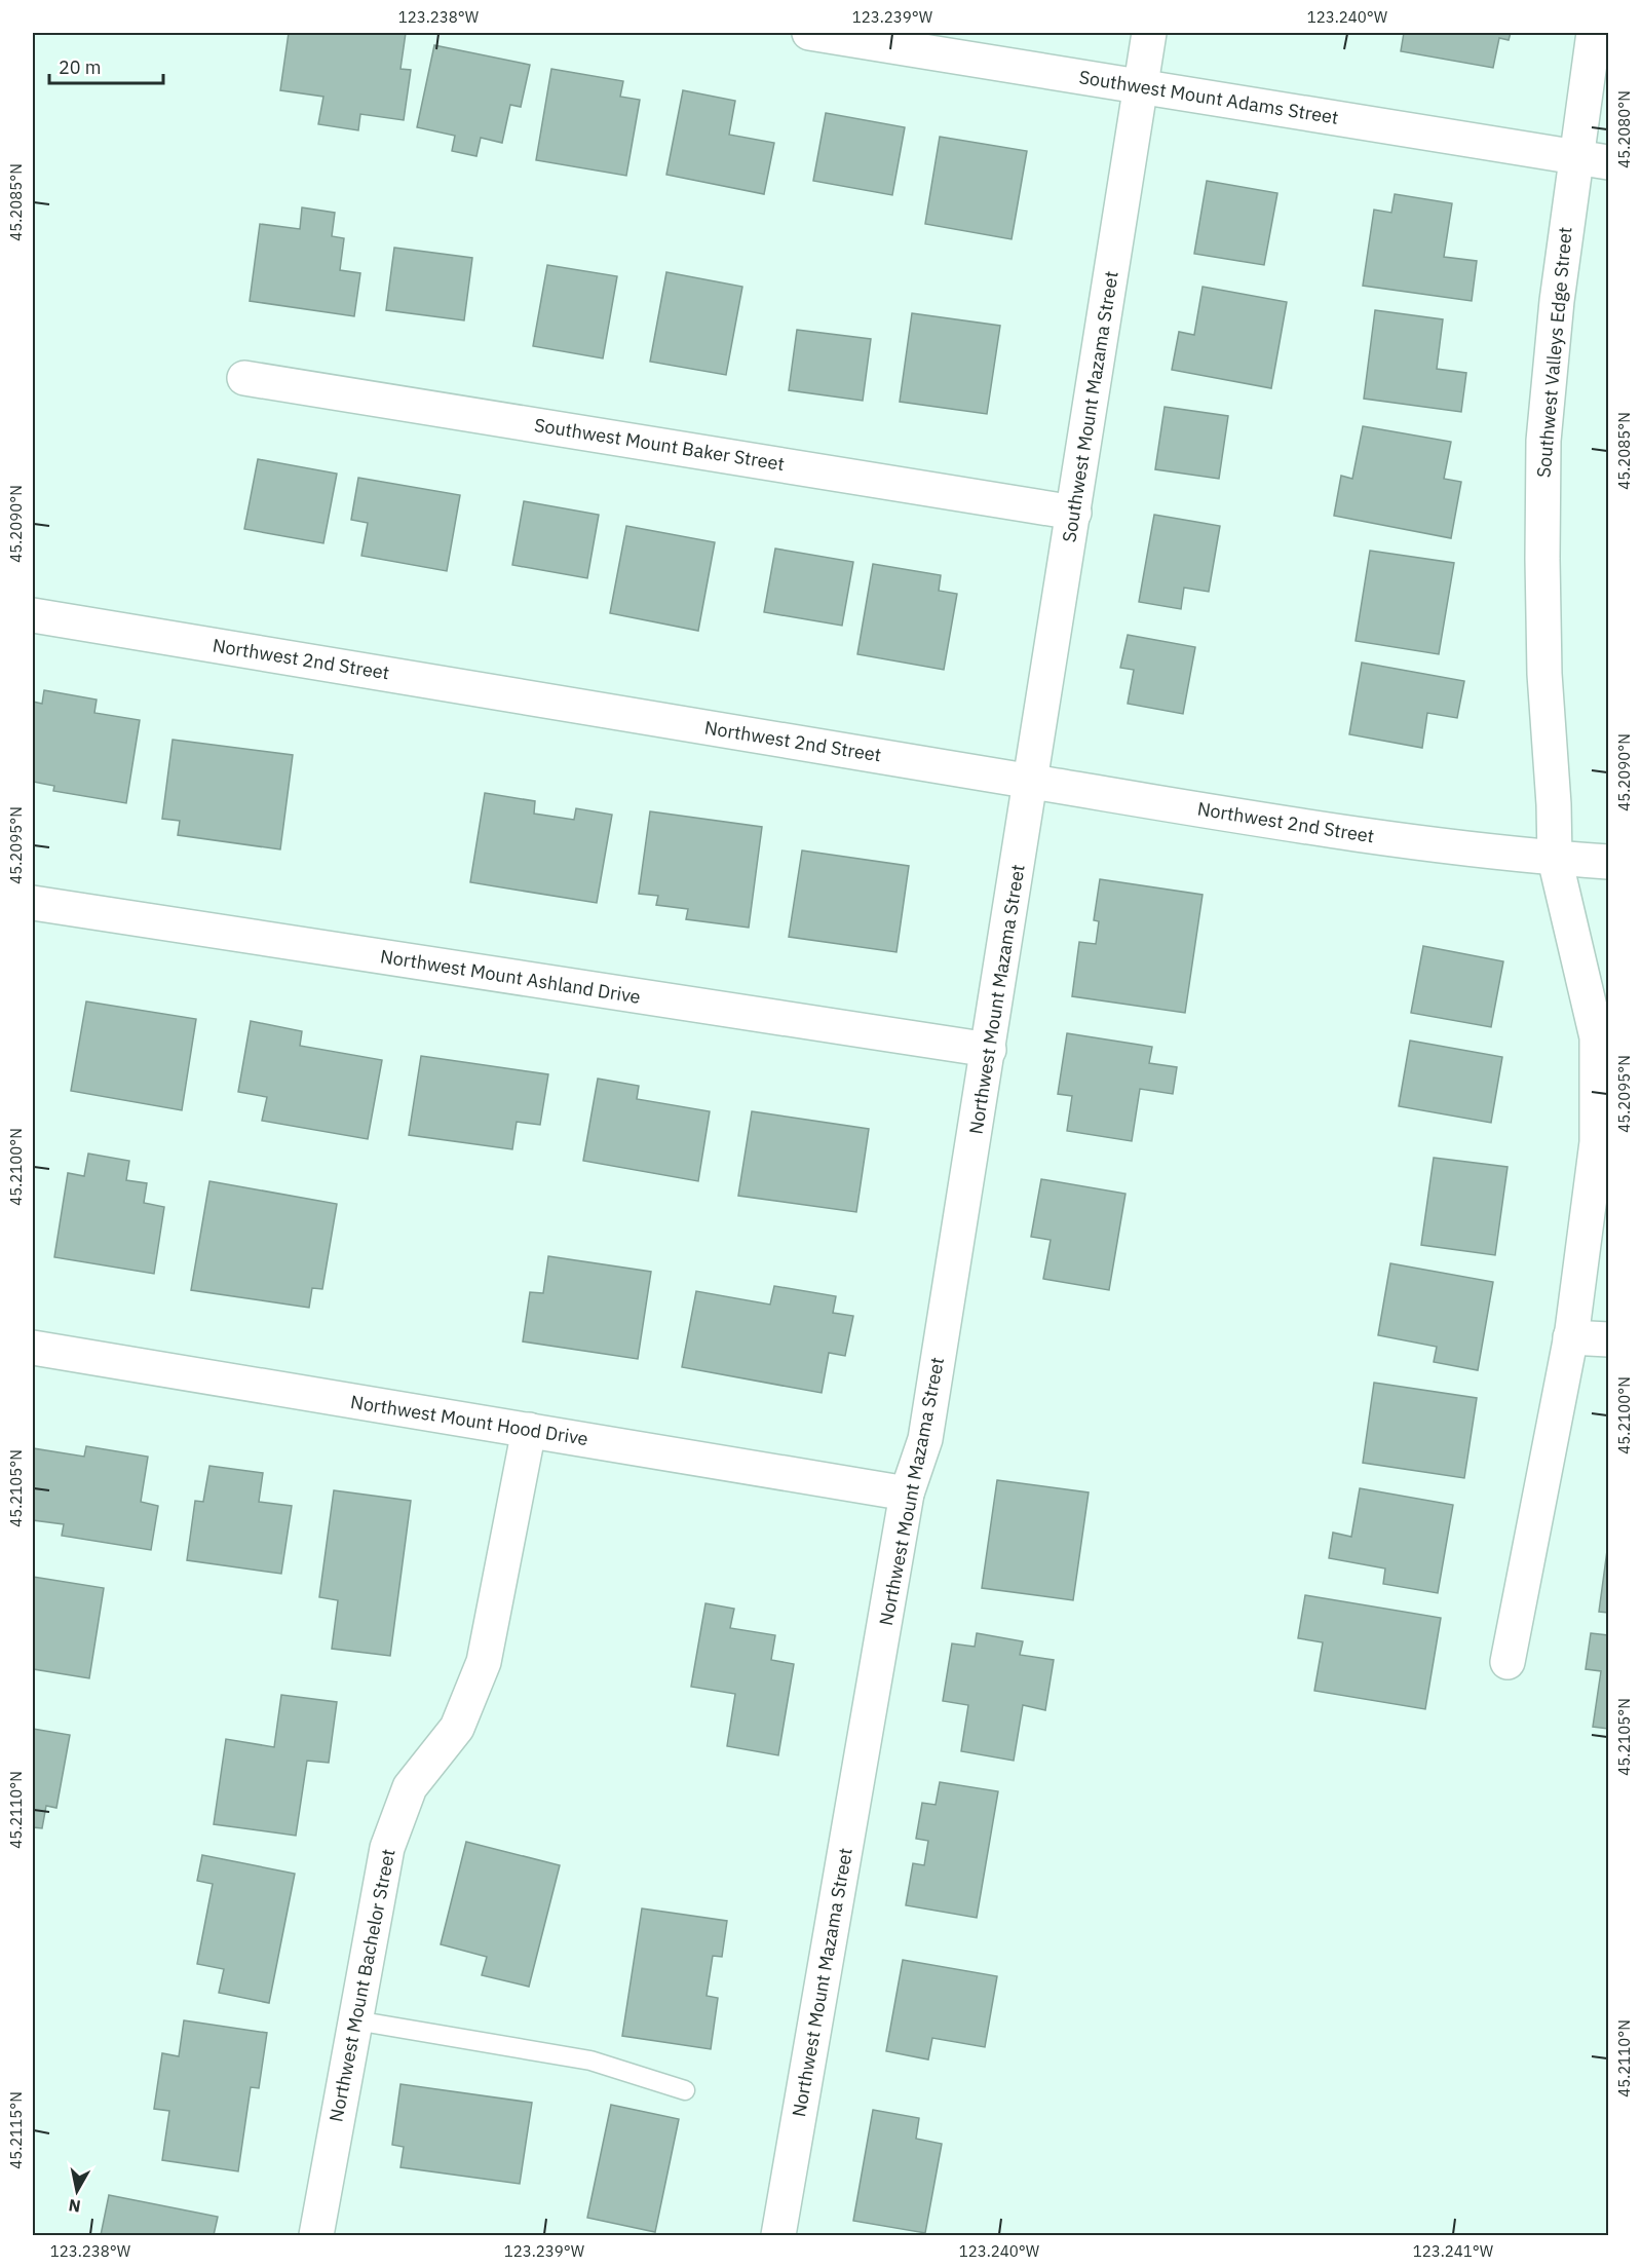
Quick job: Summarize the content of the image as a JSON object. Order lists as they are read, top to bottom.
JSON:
{
  "streets": {
    "street": [
      "Southwest Mount Adams Street",
      "Southwest Valleys Edge Street",
      "Southwest Mount Mazama Street",
      "Southwest Mount Baker Street",
      "Northwest 2nd Street",
      "Northwest Mount Ashland Drive",
      "Northwest Mount Mazama Street",
      "Northwest Mount Hood Drive",
      "Northwest Mount Bachelor Street"
    ]
  },
  "crossings": [
    ["Southwest Mount Adams Street", "Southwest Valleys Edge Street"],
    ["Southwest Mount Adams Street", "Southwest Mount Mazama Street"],
    ["Southwest Valleys Edge Street", "Northwest 2nd Street"],
    ["Southwest Mount Mazama Street", "Southwest Mount Baker Street"],
    ["Southwest Mount Mazama Street", "Northwest 2nd Street"],
    ["Southwest Mount Mazama Street", "Northwest Mount Mazama Street"],
    ["Northwest 2nd Street", "Northwest Mount Mazama Street"],
    ["Northwest Mount Ashland Drive", "Northwest Mount Mazama Street"],
    ["Northwest Mount Mazama Street", "Northwest Mount Hood Drive"],
    ["Northwest Mount Hood Drive", "Northwest Mount Bachelor Street"]
  ],
  "scale_bar": "20 m",
  "north": "bottom",
  "coordinates": [
    "123.238°W",
    "123.239°W",
    "123.240°W",
    "45.2080°N",
    "45.2085°N",
    "45.2090°N",
    "45.2095°N",
    "45.2100°N",
    "45.2105°N",
    "45.2110°N",
    "45.2115°N",
    "123.241°W"
  ]
}
